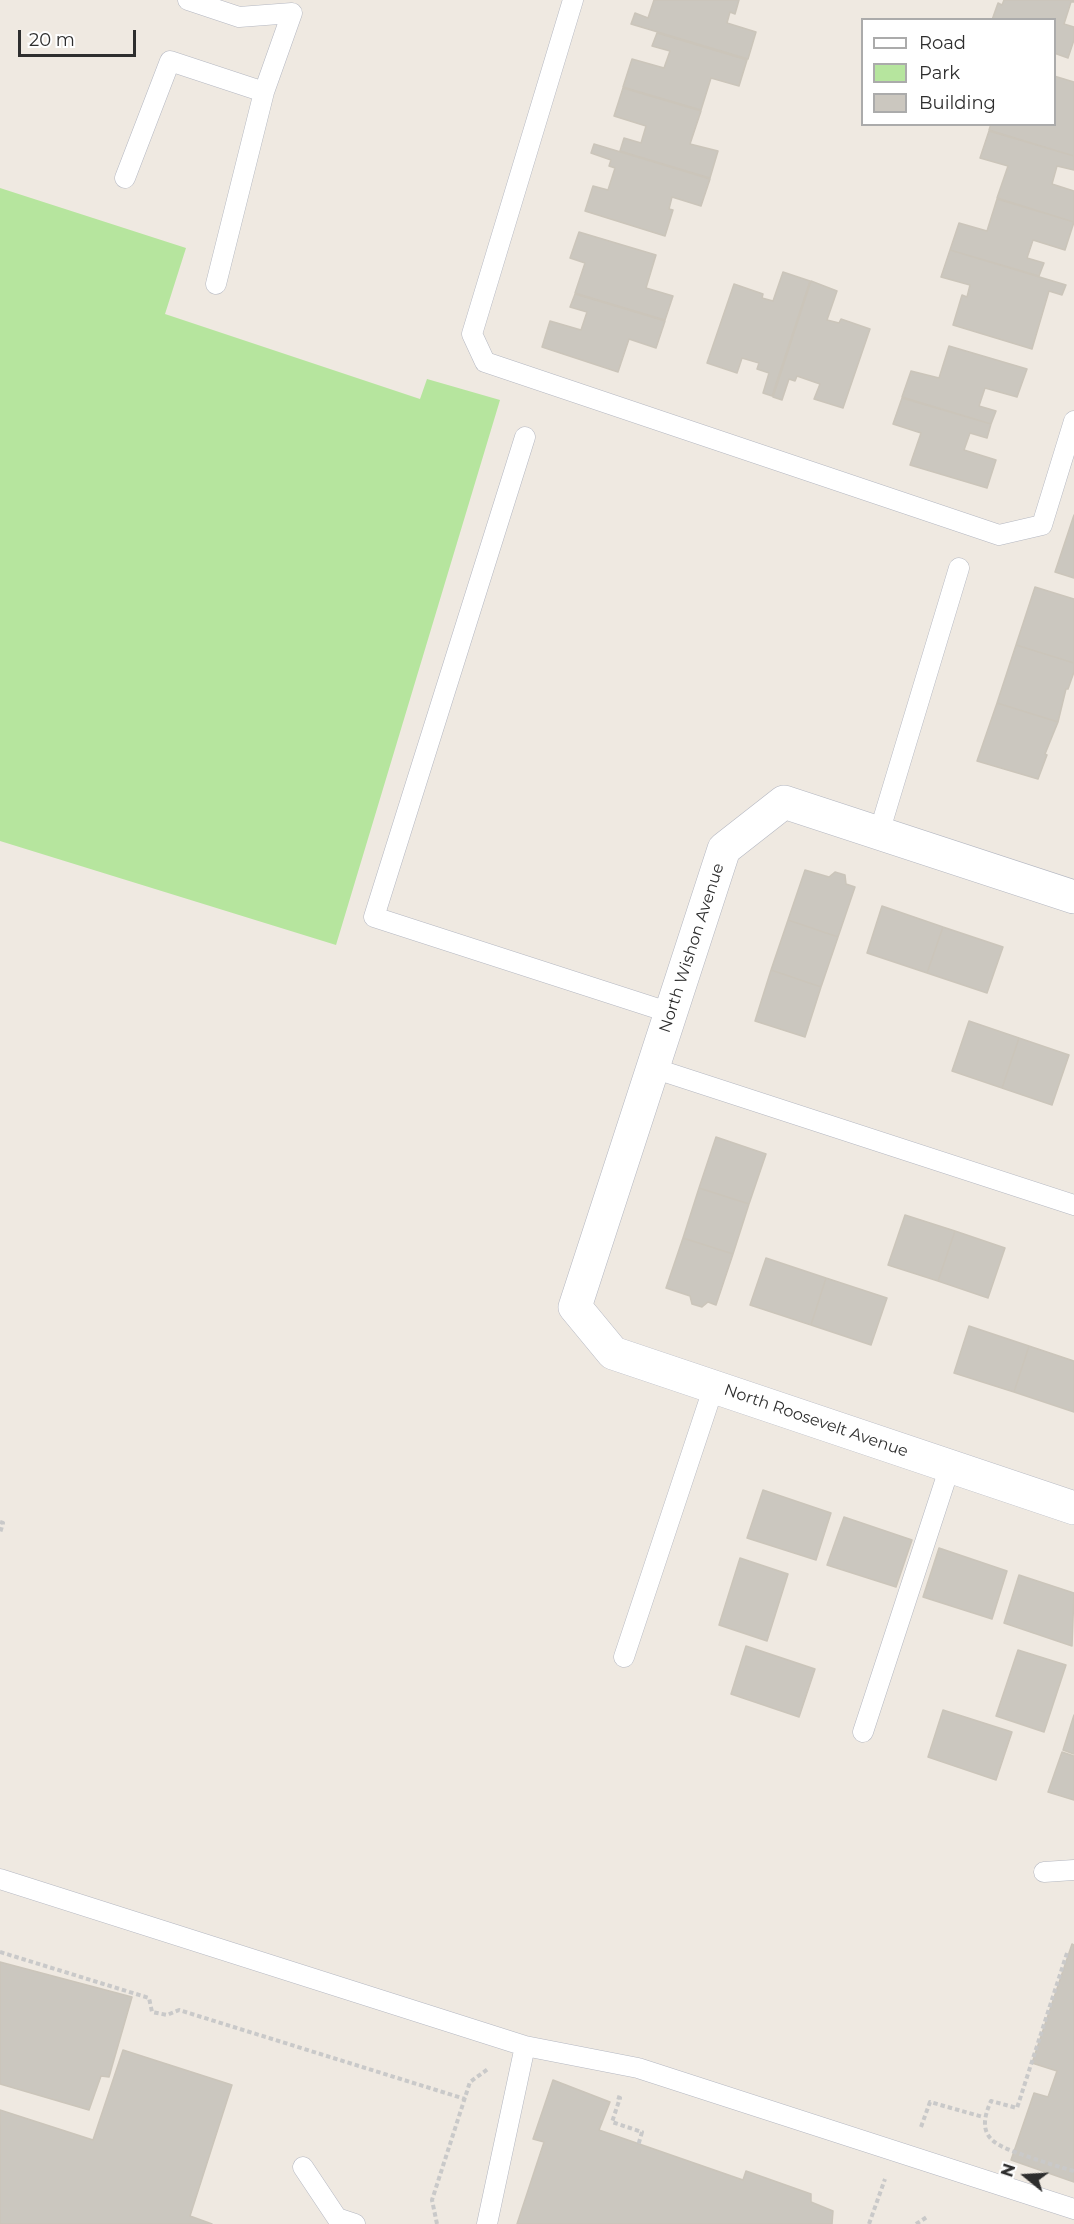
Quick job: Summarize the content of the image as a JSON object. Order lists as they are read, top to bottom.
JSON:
{
  "streets": {
    "street": ["North Wishon Avenue", "North Roosevelt Avenue"]
  },
  "crossings": [
    ["North Wishon Avenue", "North Roosevelt Avenue"]
  ],
  "legend": ["Road", "Park", "Building"],
  "scale_bar": "20 m",
  "north": "left"
}
